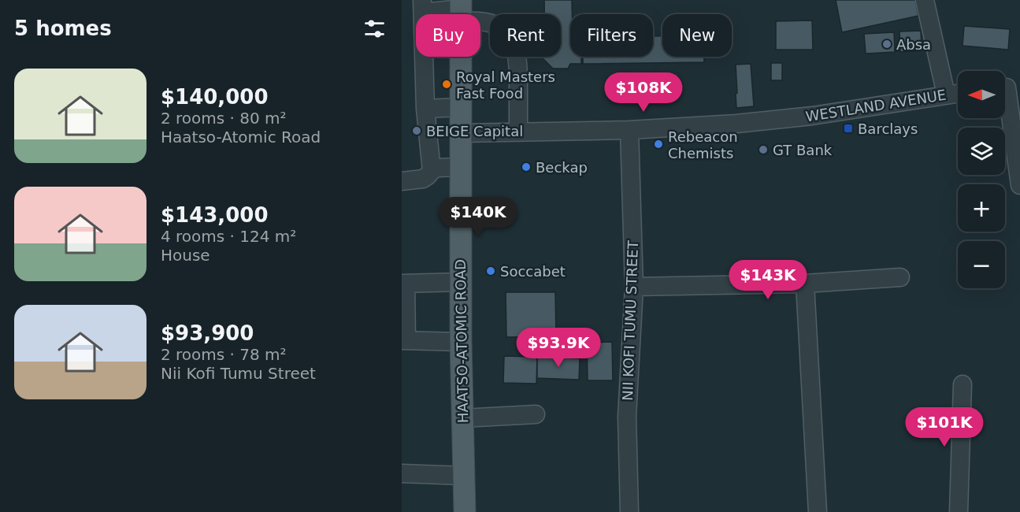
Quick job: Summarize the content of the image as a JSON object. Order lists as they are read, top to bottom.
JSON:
{
  "streets": {
    "main road": ["HAATSO-ATOMIC ROAD"],
    "street": ["WESTLAND AVENUE", "NII KOFI TUMU STREET"]
  },
  "crossings": [
    ["WESTLAND AVENUE", "NII KOFI TUMU STREET"],
    ["WESTLAND AVENUE", "HAATSO-ATOMIC ROAD"]
  ],
  "places": {
    "other": [
      "Absa",
      "Royal Masters Fast Food",
      "BEIGE Capital",
      "Rebeacon Chemists",
      "GT Bank",
      "Beckap",
      "Soccabet"
    ],
    "transit": ["Barclays"]
  },
  "north": "left",
  "page": {
    "heading": "5 homes",
    "chip": [
      "Buy",
      "Rent",
      "Filters",
      "New"
    ],
    "list": [
      {
        "name": "$140,000",
        "note": "2 rooms · 80 m² · Haatso-Atomic Road"
      },
      {
        "name": "$143,000",
        "note": "4 rooms · 124 m² · House"
      },
      {
        "name": "$93,900",
        "note": "2 rooms · 78 m² · Nii Kofi Tumu Street"
      }
    ],
    "map_buttons": ["+", "−"],
    "price": [
      "$108K",
      "$140K",
      "$143K",
      "$93.9K",
      "$101K"
    ]
  }
}
